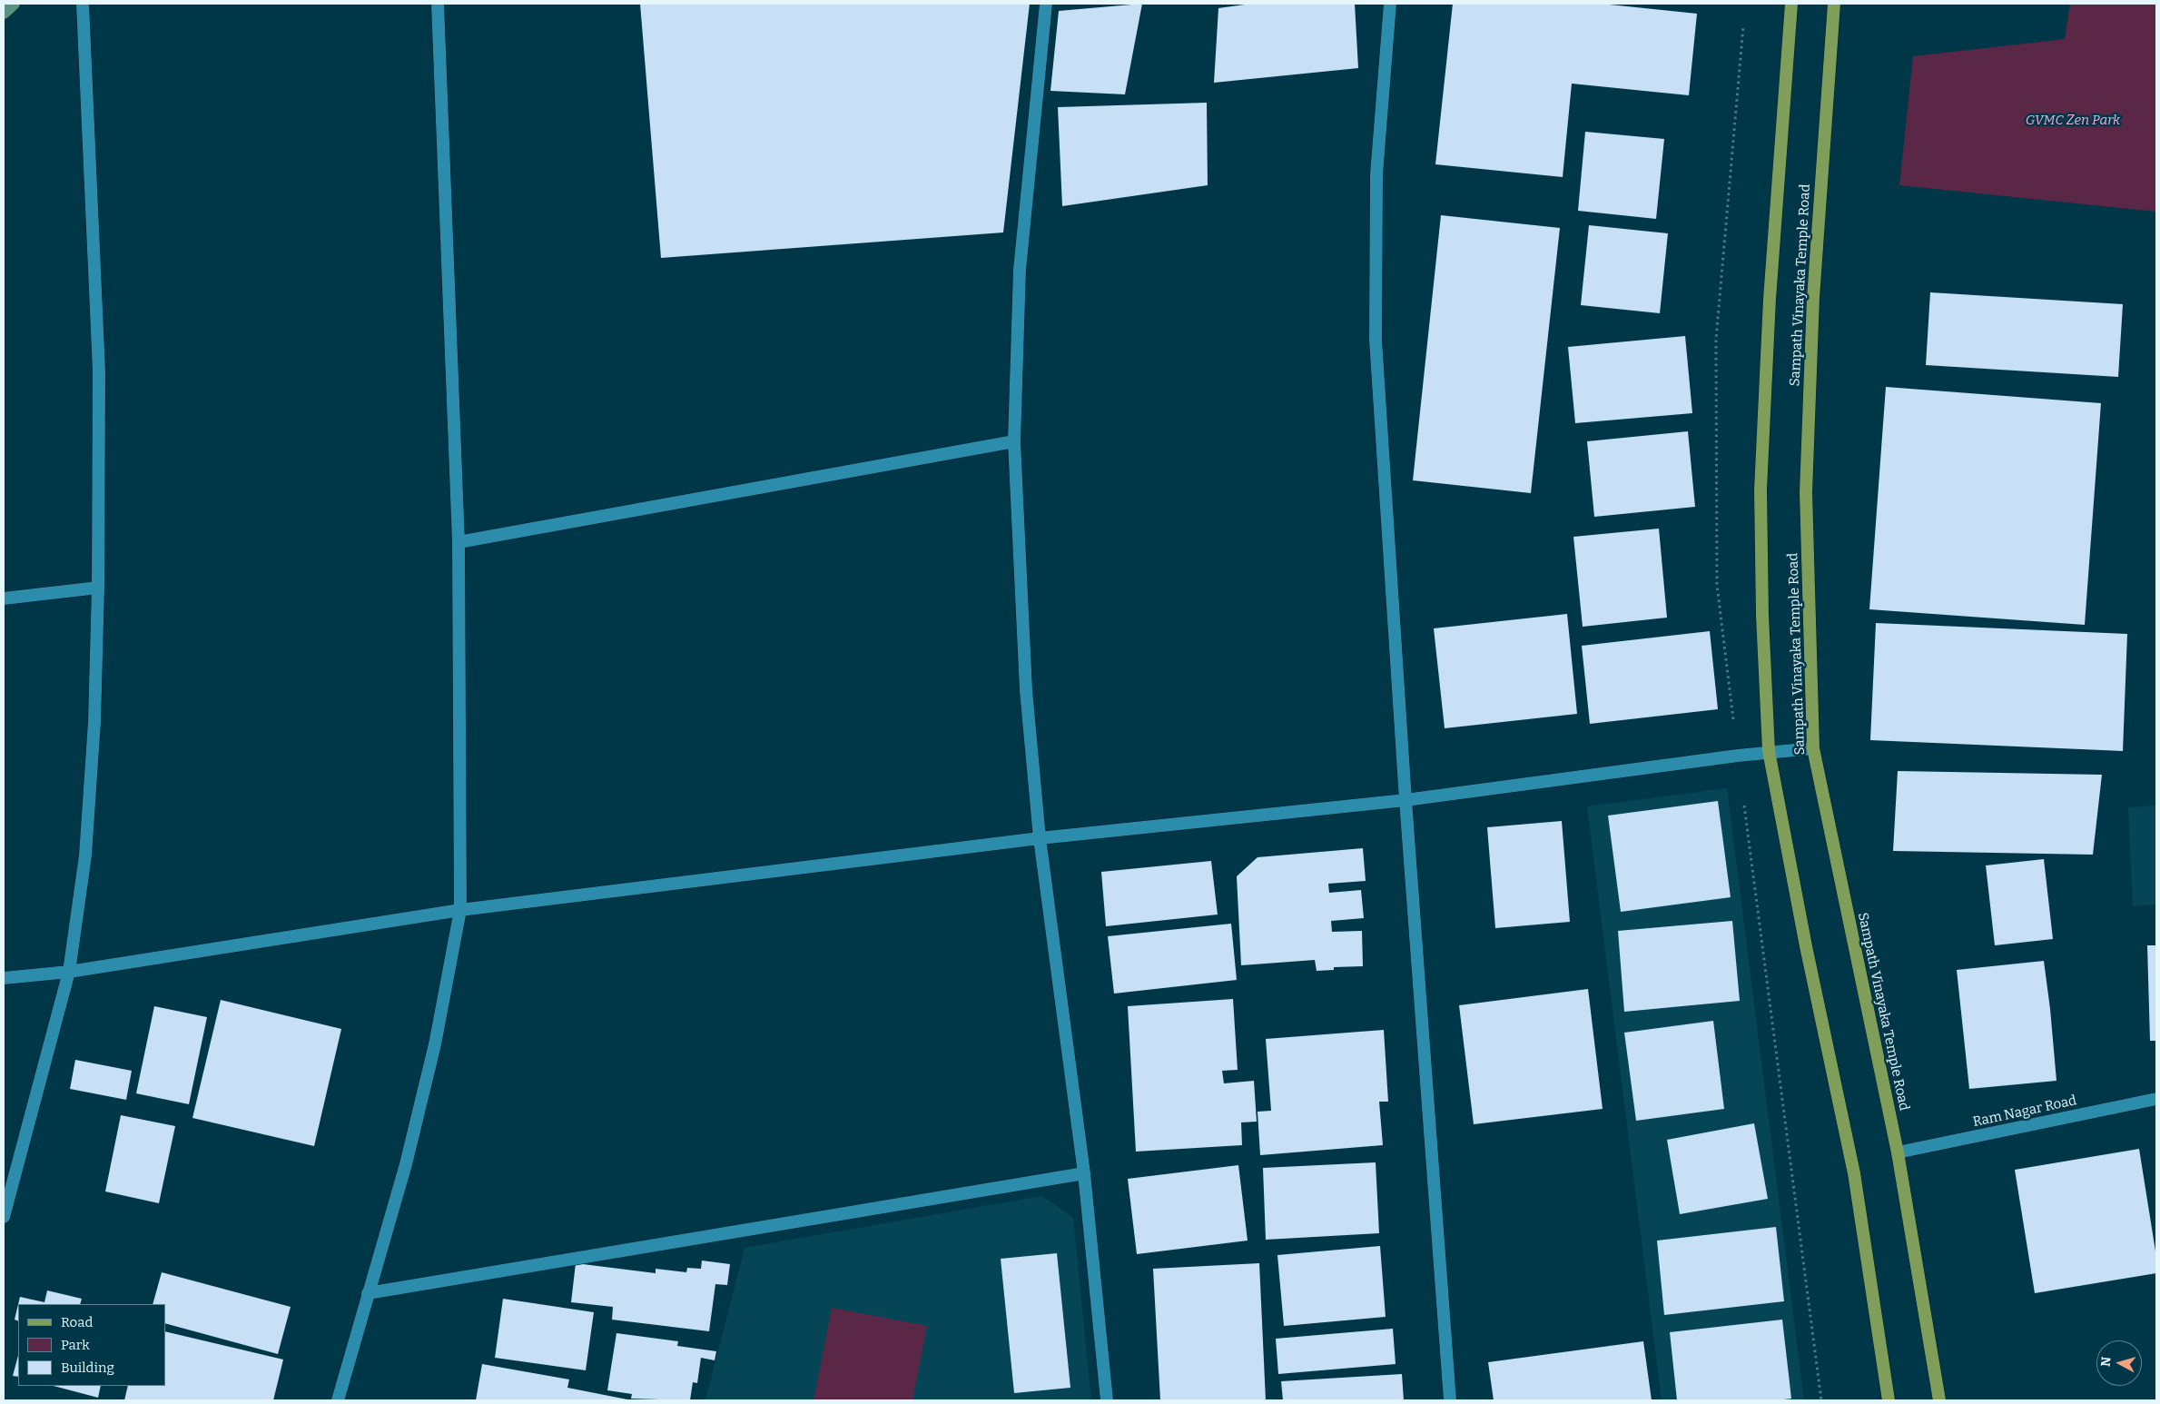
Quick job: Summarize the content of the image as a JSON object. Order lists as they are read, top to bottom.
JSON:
{
  "streets": {
    "main road": ["Sampath Vinayaka Temple Road"],
    "street": ["Ram Nagar Road"]
  },
  "crossings": [
    ["Sampath Vinayaka Temple Road", "Ram Nagar Road"]
  ],
  "parks": ["GVMC Zen Park"],
  "legend": ["Road", "Park", "Building"],
  "north": "left"
}
